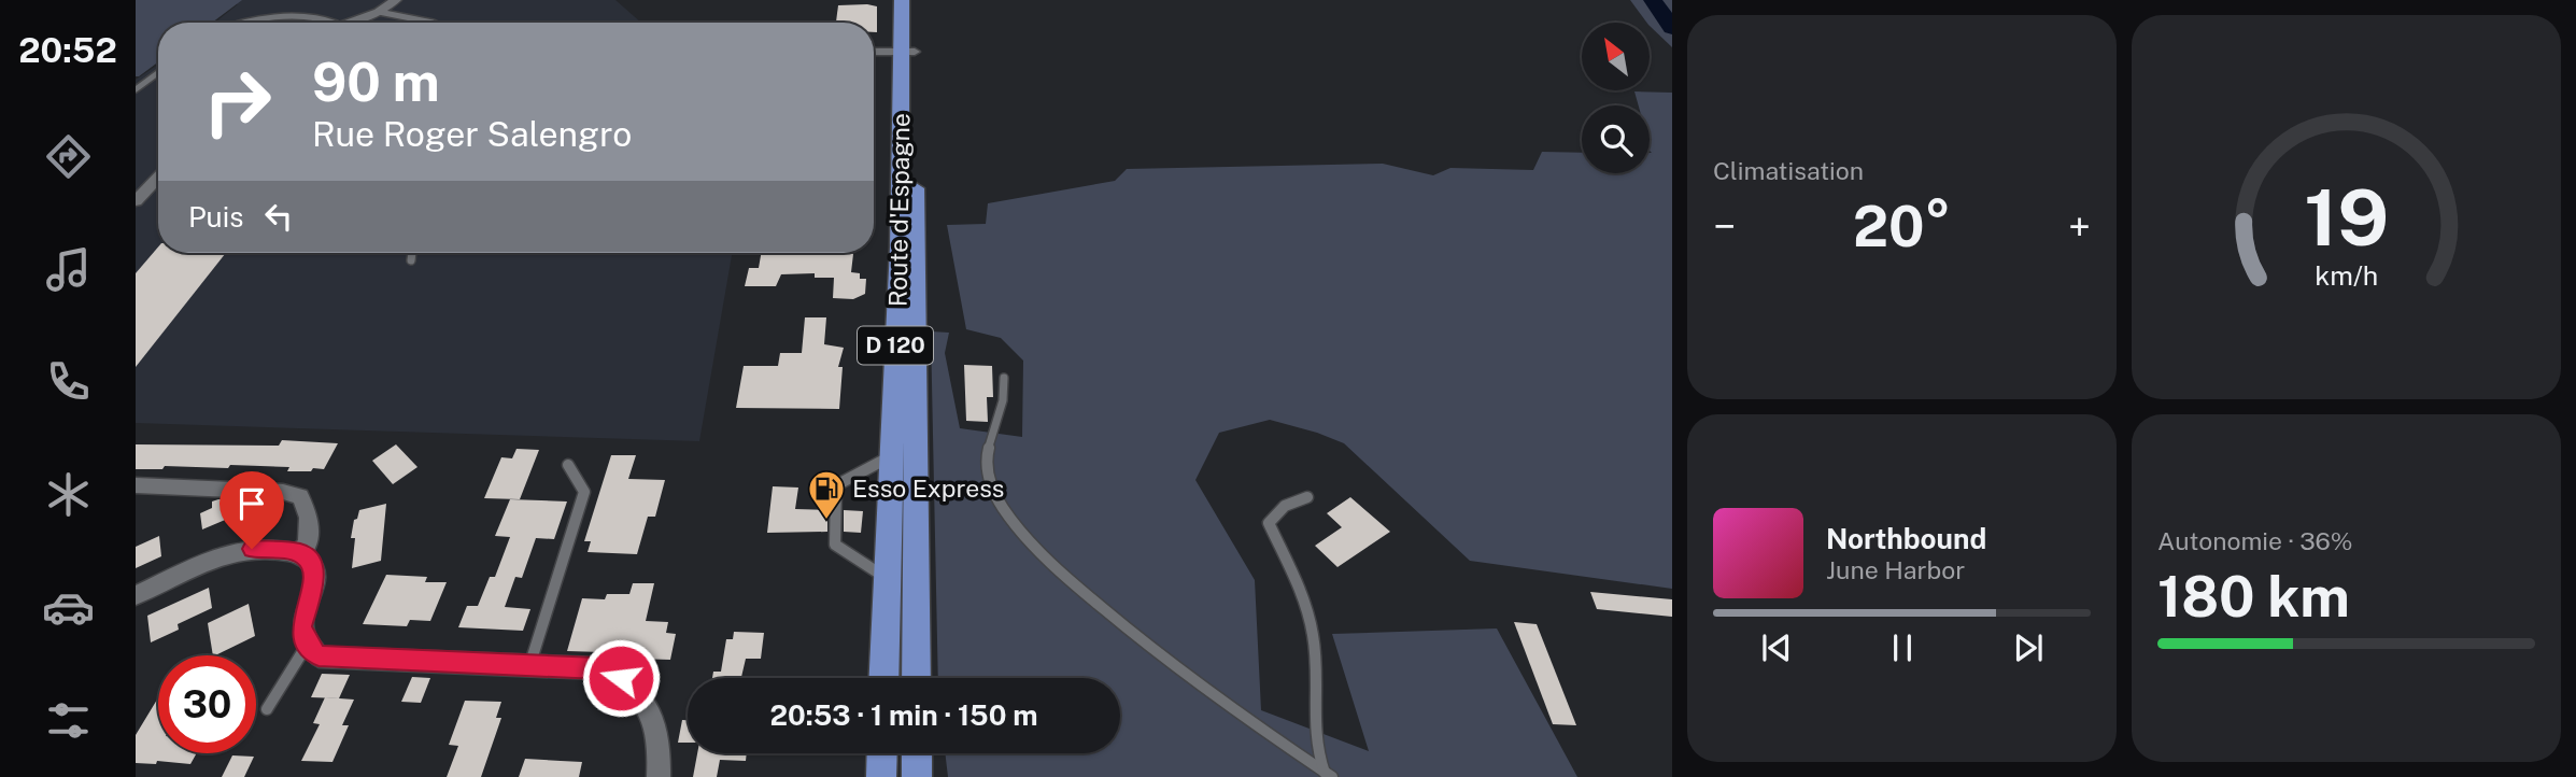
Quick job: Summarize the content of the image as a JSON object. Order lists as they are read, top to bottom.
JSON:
{
  "streets": {
    "main road": ["Route d'Espagne", "D 120"]
  },
  "places": {
    "fuel station": ["Esso Express"]
  },
  "north": "top left",
  "page": {
    "tabs": "20:52",
    "tile": [
      "Climatisation",
      ["Autonomie · 36%", "180 km"]
    ],
    "turn": ["90 m", "Rue Roger Salengro"],
    "then": "Puis",
    "heat": ["−", "20°", "+"],
    "song": ["Northbound", "June Harbor"],
    "limit": "30",
    "trip": "20:53 · 1 min · 150 m",
    "gauge": ["19", "km/h"]
  }
}
